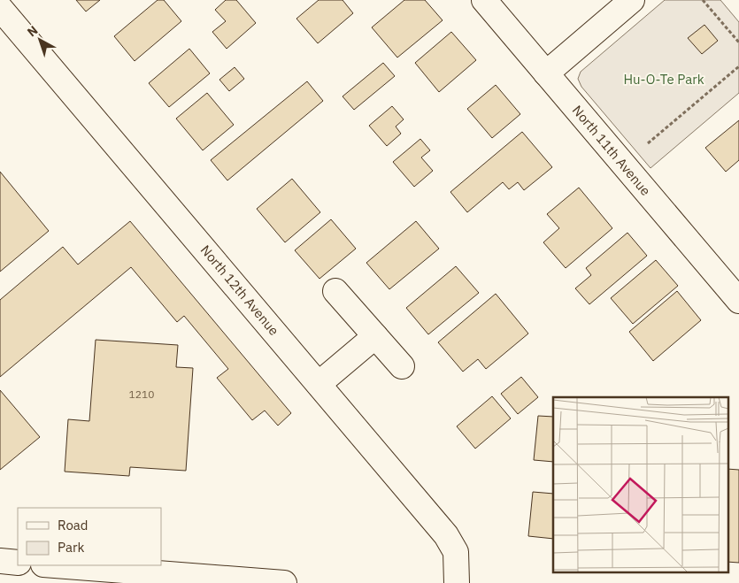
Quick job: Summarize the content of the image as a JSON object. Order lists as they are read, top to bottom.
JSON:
{
  "streets": {
    "street": ["North 11th Avenue", "North 12th Avenue"]
  },
  "parks": ["Hu-O-Te Park"],
  "house_numbers": ["1210"],
  "legend": ["Road", "Park"],
  "north": "top left"
}
